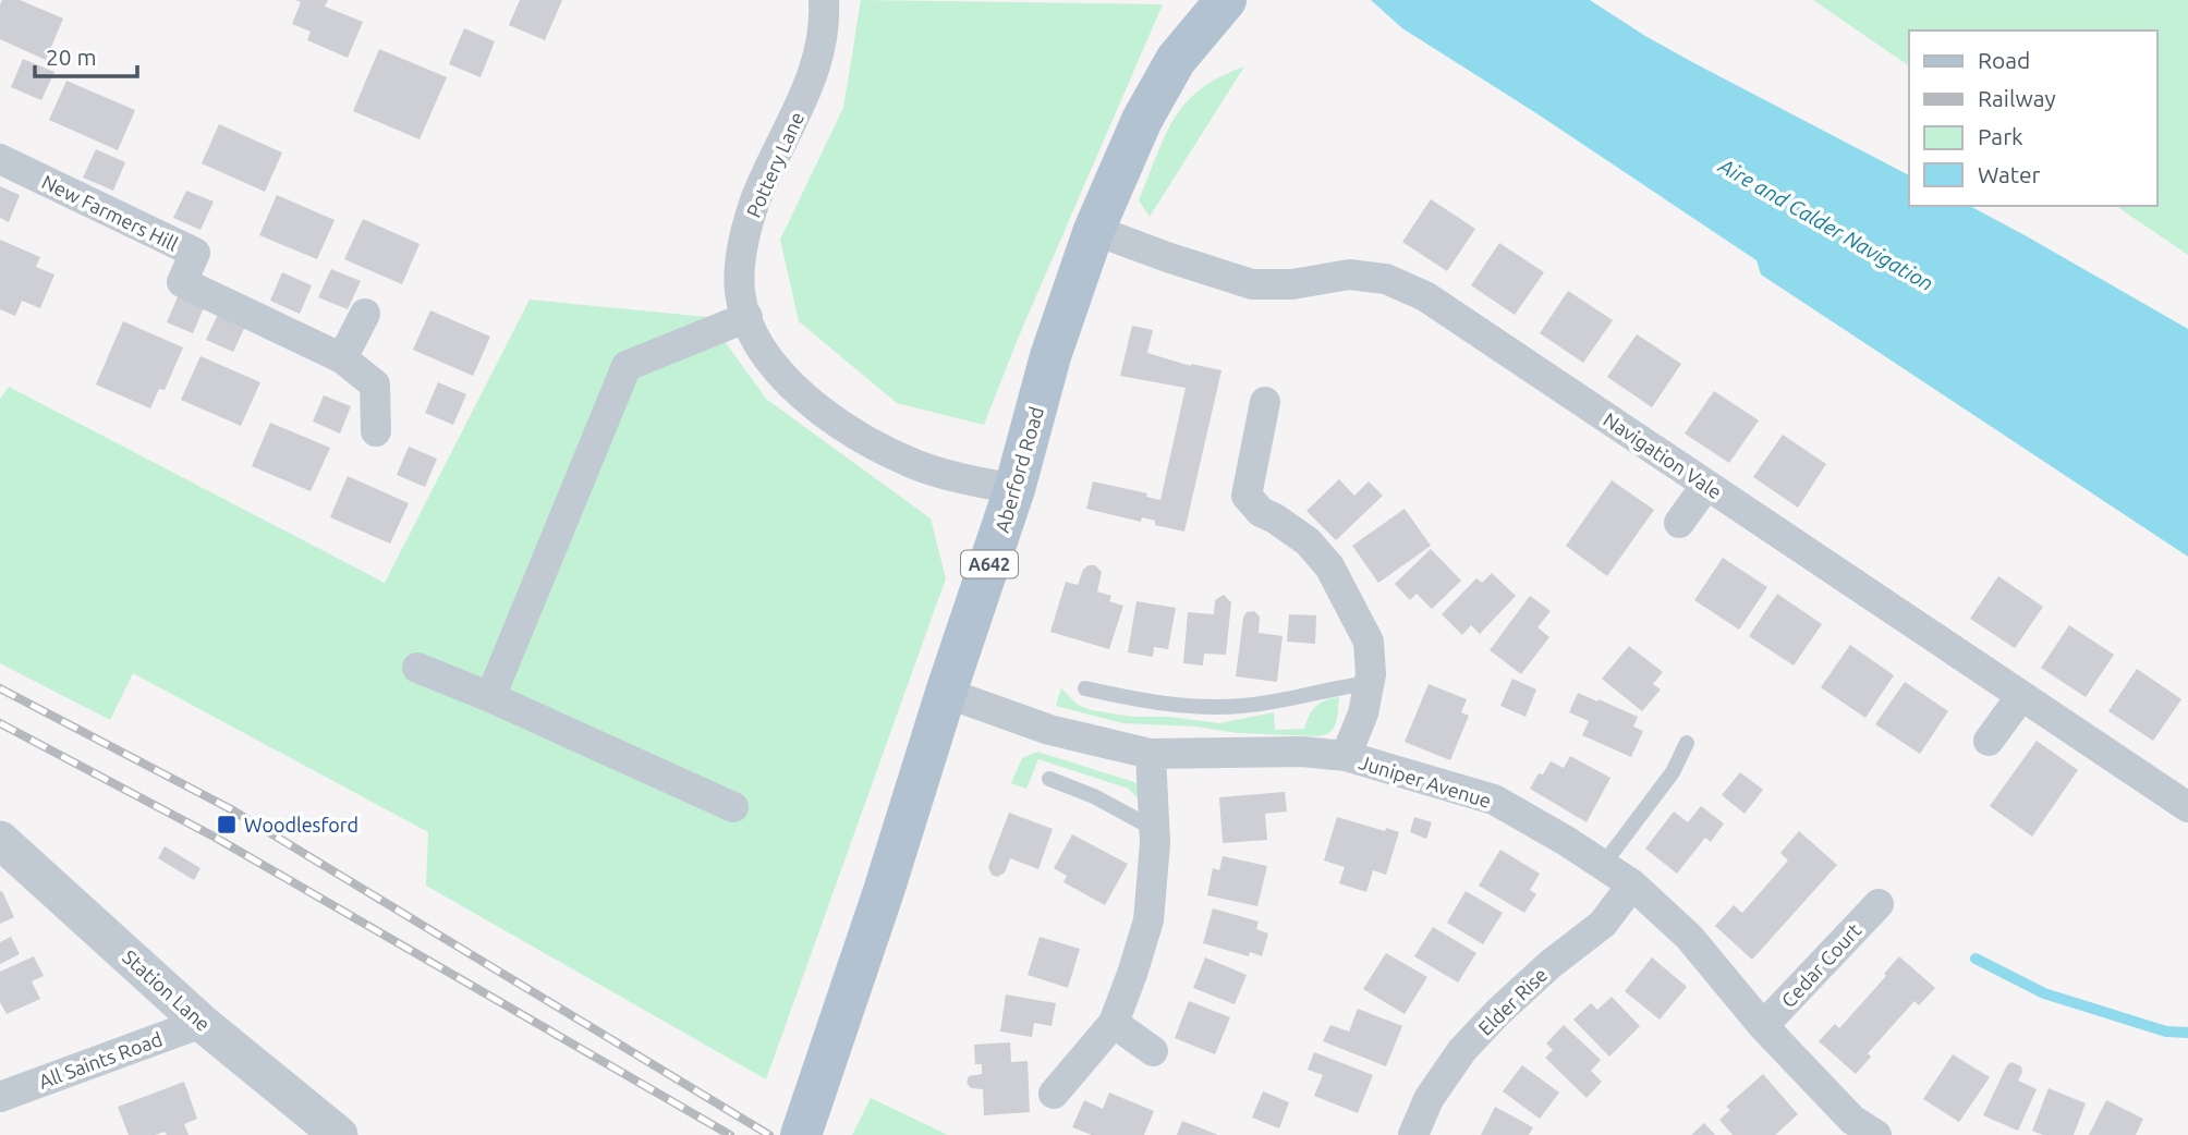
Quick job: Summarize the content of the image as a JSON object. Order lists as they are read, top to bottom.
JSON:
{
  "streets": {
    "main road": ["Aberford Road", "A642"],
    "street": [
      "Pottery Lane",
      "New Farmers Hill",
      "Navigation Vale",
      "Juniper Avenue",
      "Cedar Court",
      "Station Lane",
      "Elder Rise",
      "All Saints Road"
    ]
  },
  "crossings": [
    ["Pottery Lane", "Aberford Road"],
    ["Navigation Vale", "Aberford Road"],
    ["Aberford Road", "Juniper Avenue"],
    ["Juniper Avenue", "Cedar Court"],
    ["Juniper Avenue", "Elder Rise"],
    ["Station Lane", "All Saints Road"]
  ],
  "water": ["Aire and Calder Navigation"],
  "places": {
    "transit": ["Woodlesford"]
  },
  "legend": [
    "Road",
    "Railway",
    "Park",
    "Water"
  ],
  "scale_bar": "20 m"
}
